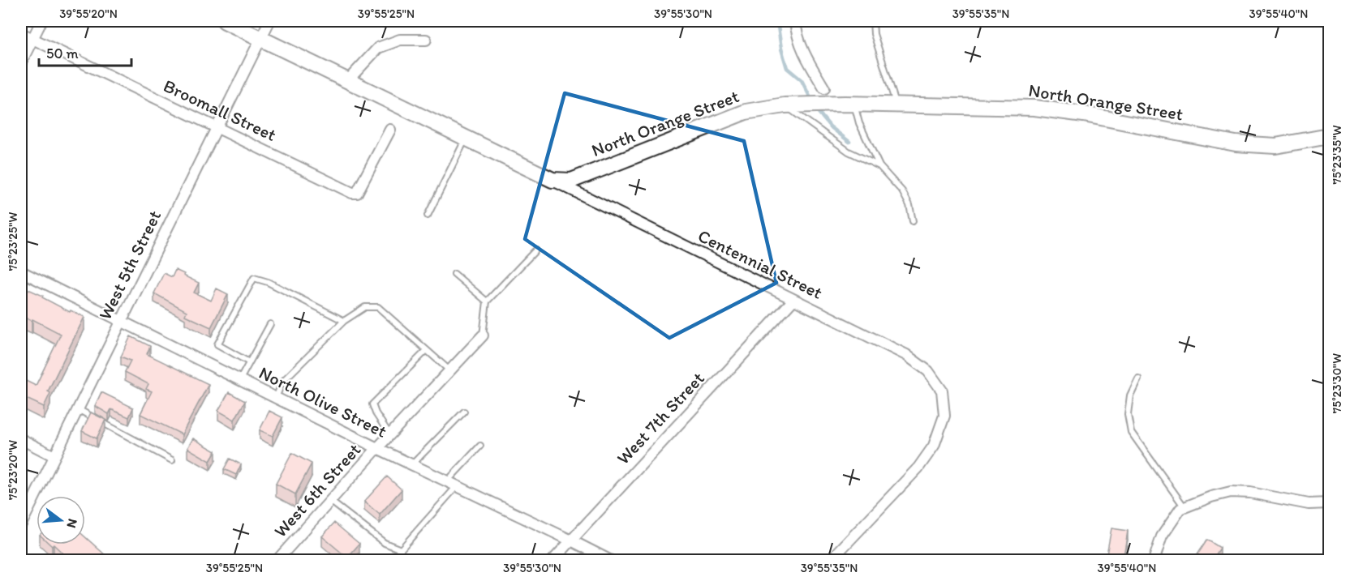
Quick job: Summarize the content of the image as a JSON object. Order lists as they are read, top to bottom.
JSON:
{
  "streets": {
    "street": [
      "North Orange Street",
      "Broomall Street",
      "Centennial Street",
      "West 5th Street",
      "North Olive Street",
      "West 7th Street",
      "West 6th Street"
    ]
  },
  "crossings": [
    ["North Orange Street", "Centennial Street"],
    ["North Orange Street", "West 5th Street"],
    ["Broomall Street", "West 5th Street"],
    ["Centennial Street", "West 7th Street"],
    ["West 5th Street", "North Olive Street"],
    ["North Olive Street", "West 7th Street"],
    ["North Olive Street", "West 6th Street"]
  ],
  "scale_bar": "50 m",
  "north": "right",
  "coordinates": [
    "39°55'20\"N",
    "39°55'25\"N",
    "39°55'30\"N",
    "39°55'35\"N",
    "39°55'40\"N",
    "75°23'35\"W",
    "75°23'25\"W",
    "75°23'30\"W",
    "75°23'20\"W"
  ]
}
